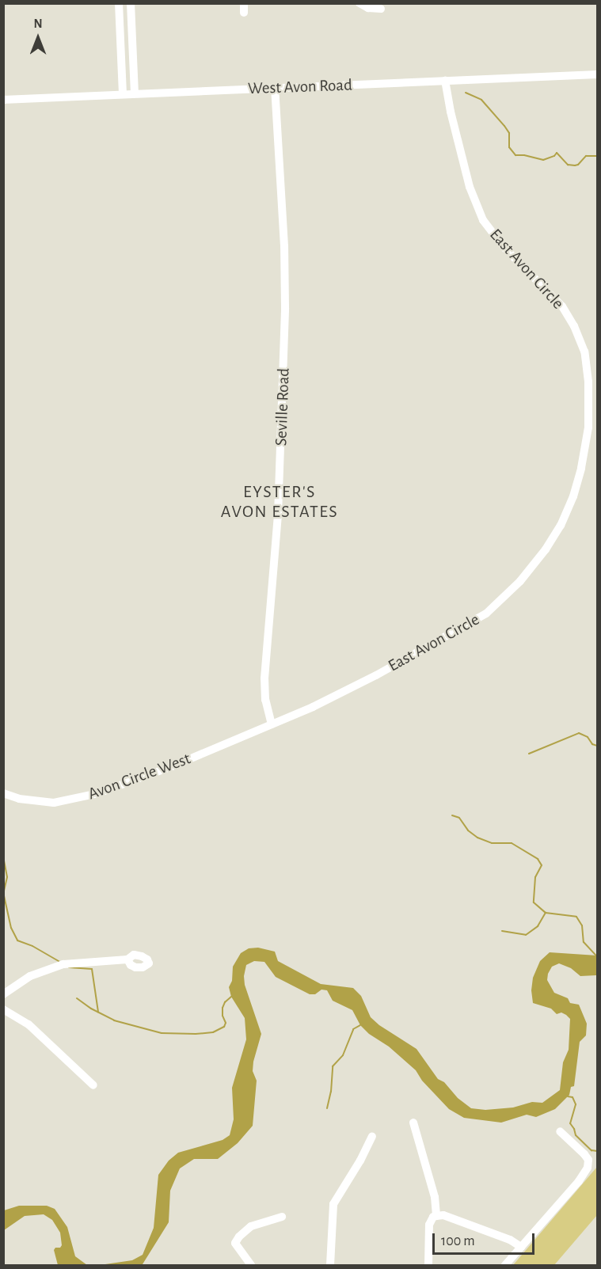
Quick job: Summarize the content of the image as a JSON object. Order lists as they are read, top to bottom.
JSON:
{
  "streets": {
    "street": [
      "West Avon Road",
      "East Avon Circle",
      "Seville Road",
      "Avon Circle West"
    ]
  },
  "crossings": [
    ["West Avon Road", "East Avon Circle"],
    ["West Avon Road", "Seville Road"],
    ["East Avon Circle", "Seville Road"],
    ["East Avon Circle", "Avon Circle West"],
    ["Seville Road", "Avon Circle West"]
  ],
  "districts": ["EYSTER'S AVON ESTATES"],
  "scale_bar": "100 m",
  "north": "top"
}
